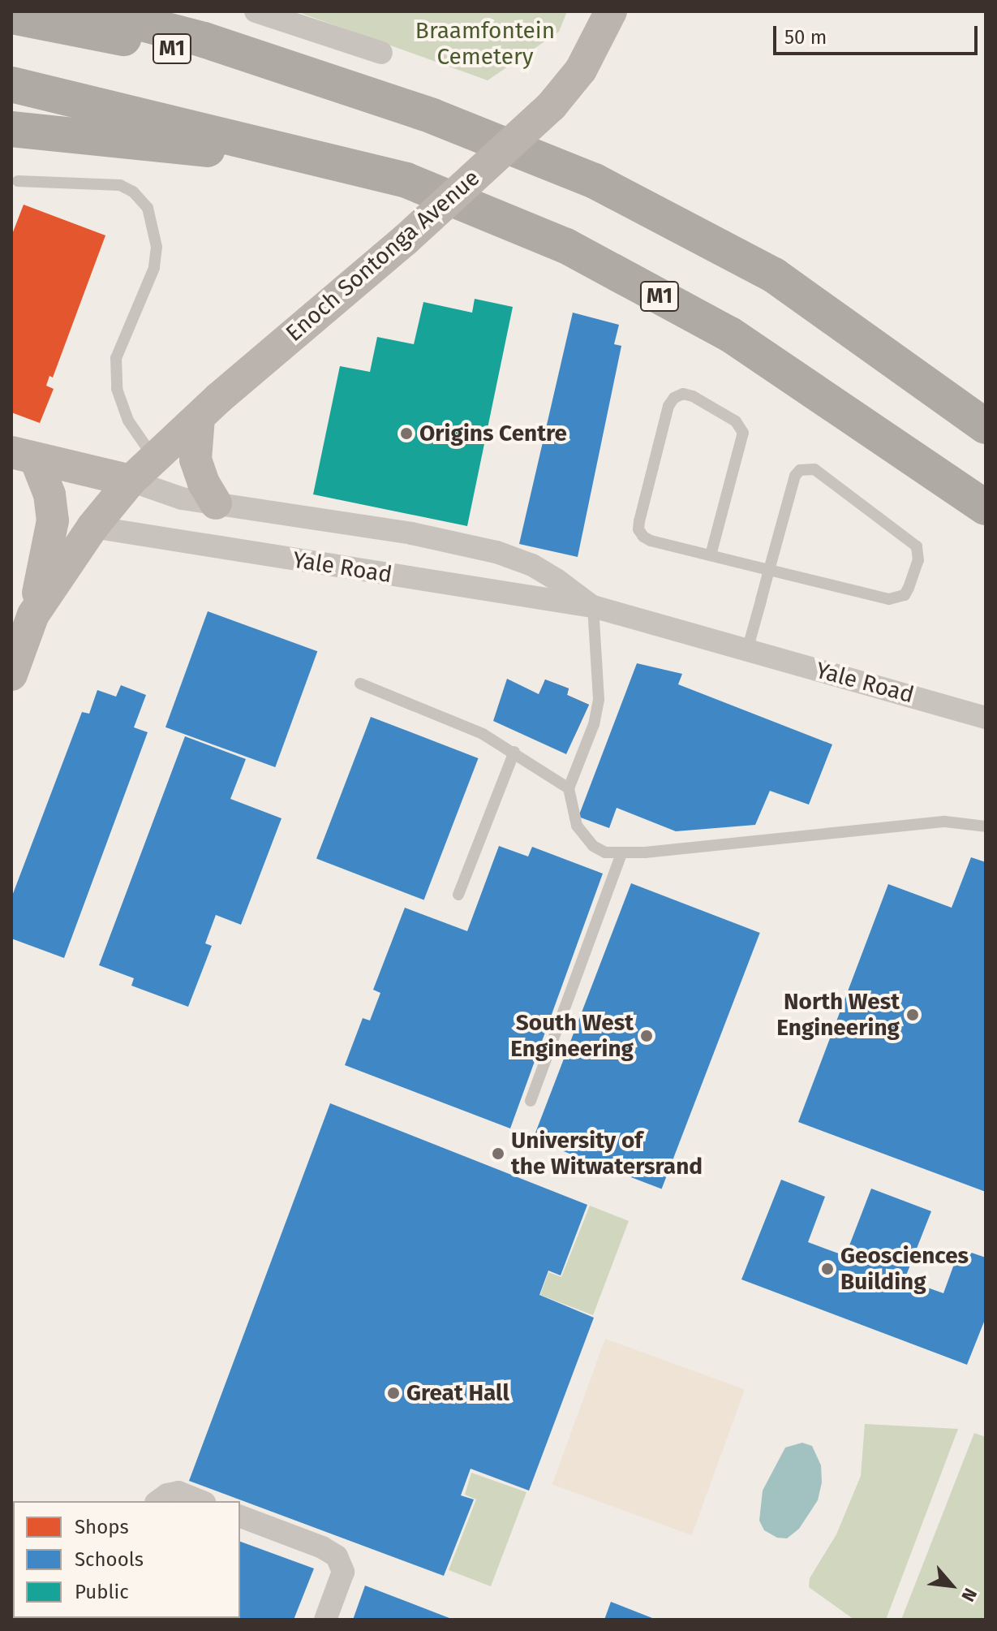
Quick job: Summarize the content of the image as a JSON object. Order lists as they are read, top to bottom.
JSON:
{
  "streets": {
    "highway": ["M1"],
    "main road": ["Enoch Sontonga Avenue"],
    "street": ["Yale Road"]
  },
  "crossings": [
    ["Enoch Sontonga Avenue", "Yale Road"]
  ],
  "parks": ["Braamfontein Cemetery"],
  "places": [
    "Origins Centre",
    "North West Engineering",
    "South West Engineering",
    "University of the Witwatersrand",
    "Geosciences Building",
    "Great Hall"
  ],
  "legend": ["Shops", "Schools", "Public"],
  "scale_bar": "50 m",
  "north": "bottom right"
}
